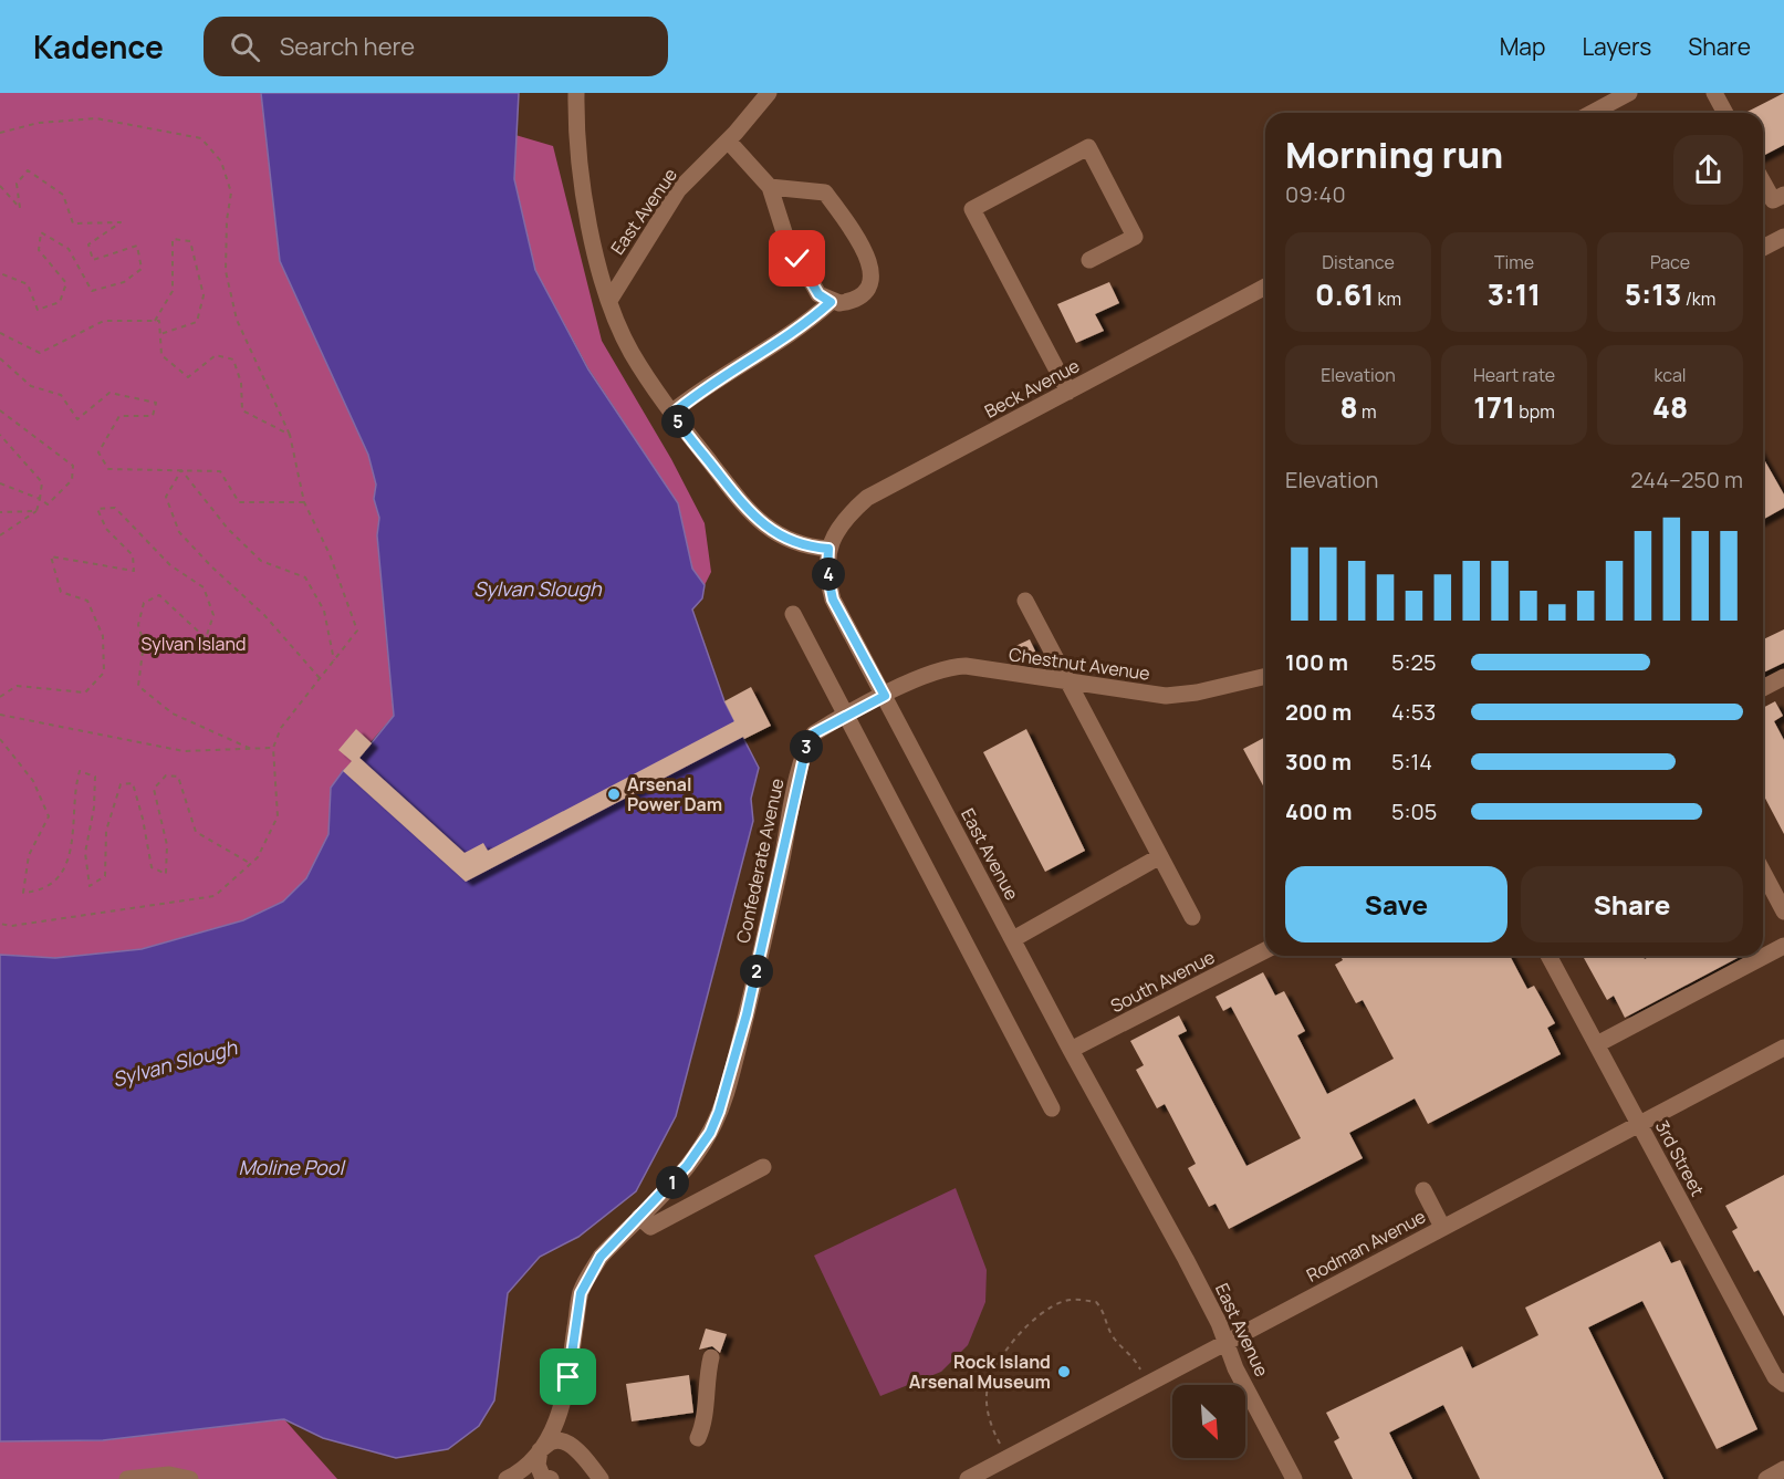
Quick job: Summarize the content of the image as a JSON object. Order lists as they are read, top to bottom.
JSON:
{
  "streets": {
    "street": [
      "East Avenue",
      "Beck Avenue",
      "Chestnut Avenue",
      "Confederate Avenue",
      "South Avenue",
      "3rd Street",
      "Rodman Avenue"
    ]
  },
  "crossings": [
    ["East Avenue", "Beck Avenue"],
    ["East Avenue", "Chestnut Avenue"],
    ["East Avenue", "Confederate Avenue"],
    ["East Avenue", "South Avenue"],
    ["East Avenue", "Rodman Avenue"],
    ["Chestnut Avenue", "Confederate Avenue"],
    ["3rd Street", "Rodman Avenue"]
  ],
  "water": ["Sylvan Slough", "Moline Pool"],
  "parks": ["Sylvan Island"],
  "places": ["Arsenal Power Dam", "Rock Island Arsenal Museum"],
  "north": "bottom right",
  "page": {
    "header": "Kadence",
    "search": "Search here",
    "nav": ["Map", "Layers", "Share"],
    "heading": ["Morning run", "09:40"],
    "stats": [
      ["Distance", "0.61 km"],
      ["Time", "3:11"],
      ["Pace", "5:13 /km"],
      ["Elevation", "8 m"],
      ["Heart rate", "171 bpm"],
      ["kcal", "48"]
    ],
    "pins": [
      "5",
      "4",
      "3",
      "2",
      "1"
    ],
    "chart": ["Elevation", "244–250 m"],
    "list": [
      {
        "name": "100 m",
        "note": "5:25"
      },
      {
        "name": "200 m",
        "note": "4:53"
      },
      {
        "name": "300 m",
        "note": "5:14"
      },
      {
        "name": "400 m",
        "note": "5:05"
      }
    ],
    "buttons": ["Save", "Share"]
  }
}
